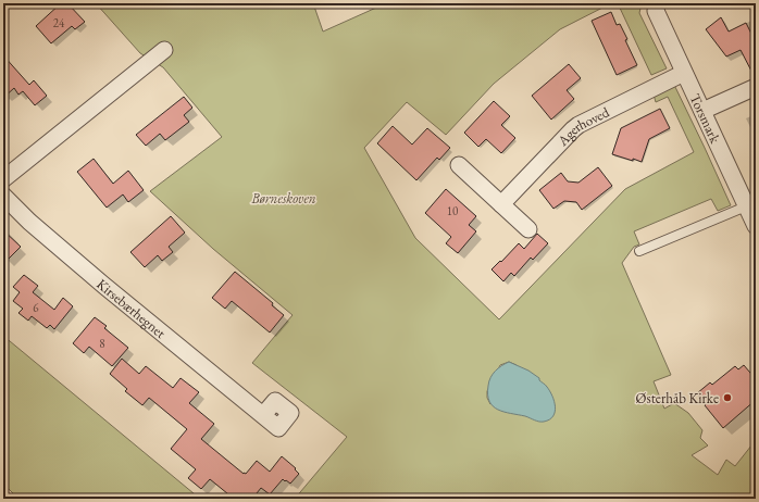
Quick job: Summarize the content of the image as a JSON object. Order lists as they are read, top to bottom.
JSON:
{
  "streets": {
    "street": ["Torsmark", "Agerhoved", "Kirsebærhegnet"]
  },
  "crossings": [
    ["Torsmark", "Agerhoved"]
  ],
  "parks": ["Børneskoven"],
  "places": ["Østerhåb Kirke"],
  "house_numbers": [
    "24",
    "10",
    "6",
    "8"
  ]
}
